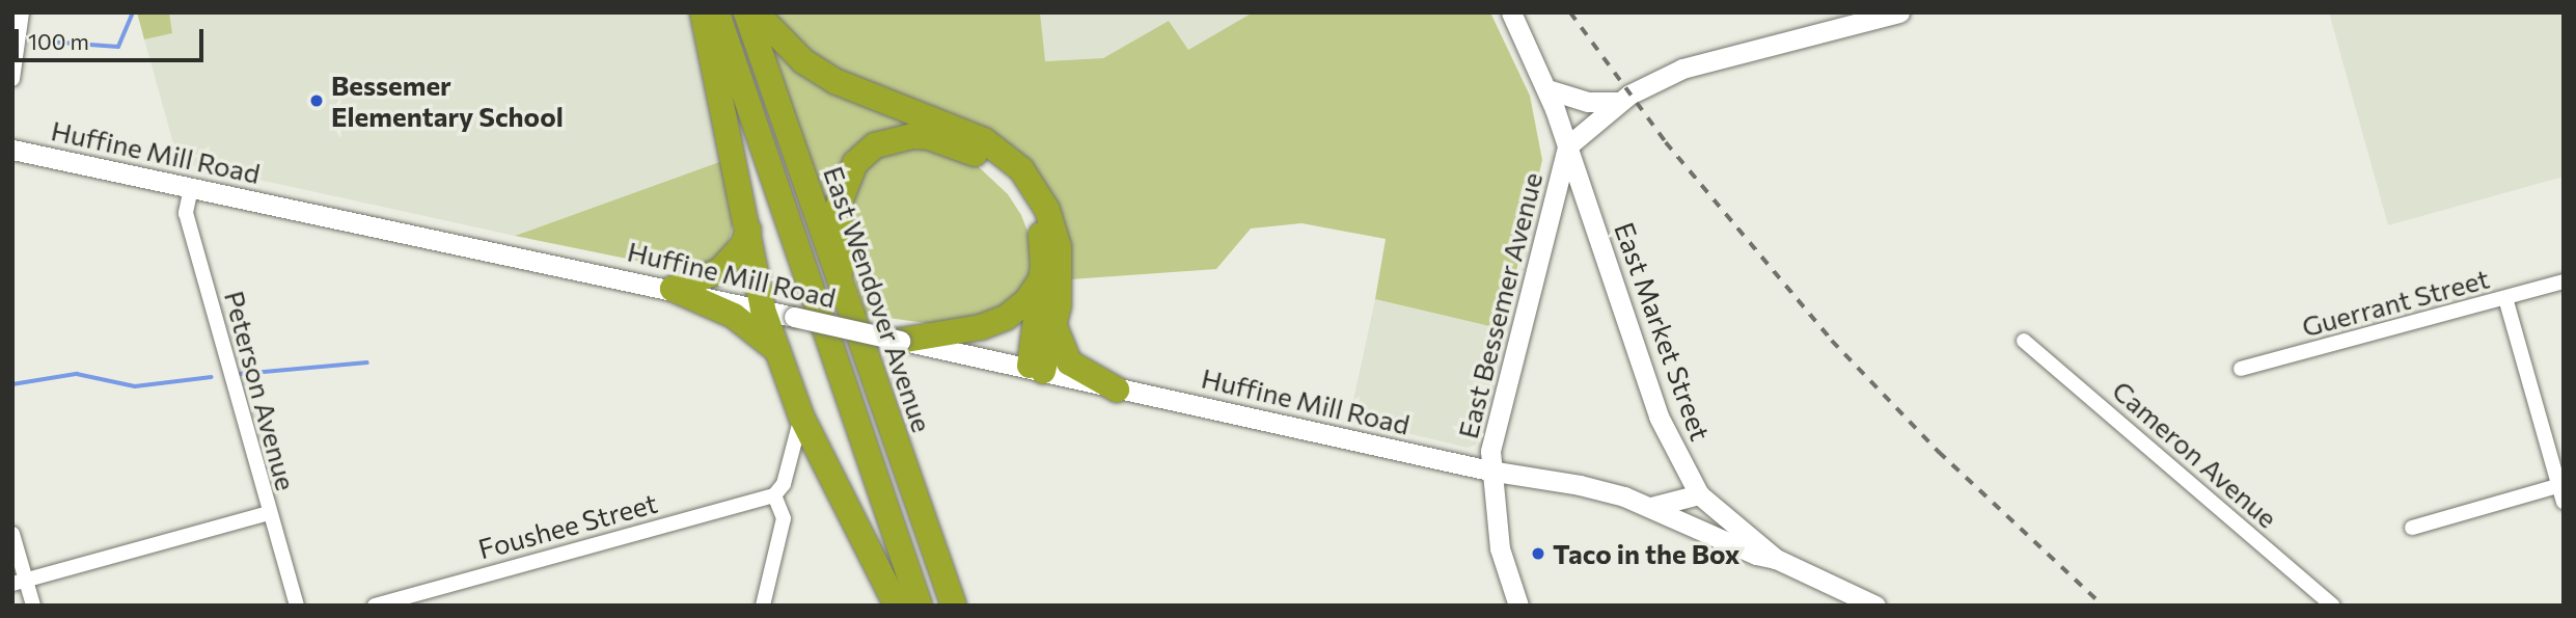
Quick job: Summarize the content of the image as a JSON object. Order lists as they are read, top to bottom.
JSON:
{
  "streets": {
    "highway": ["East Wendover Avenue"],
    "main road": ["Huffine Mill Road", "East Bessemer Avenue", "East Market Street"],
    "street": [
      "Guerrant Street",
      "Peterson Avenue",
      "Cameron Avenue",
      "Foushee Street"
    ]
  },
  "crossings": [
    ["Huffine Mill Road", "East Bessemer Avenue"],
    ["Huffine Mill Road", "East Market Street"],
    ["Huffine Mill Road", "Peterson Avenue"],
    ["East Bessemer Avenue", "East Market Street"]
  ],
  "places": ["Bessemer Elementary School", "Taco in the Box"],
  "scale_bar": "100 m"
}
